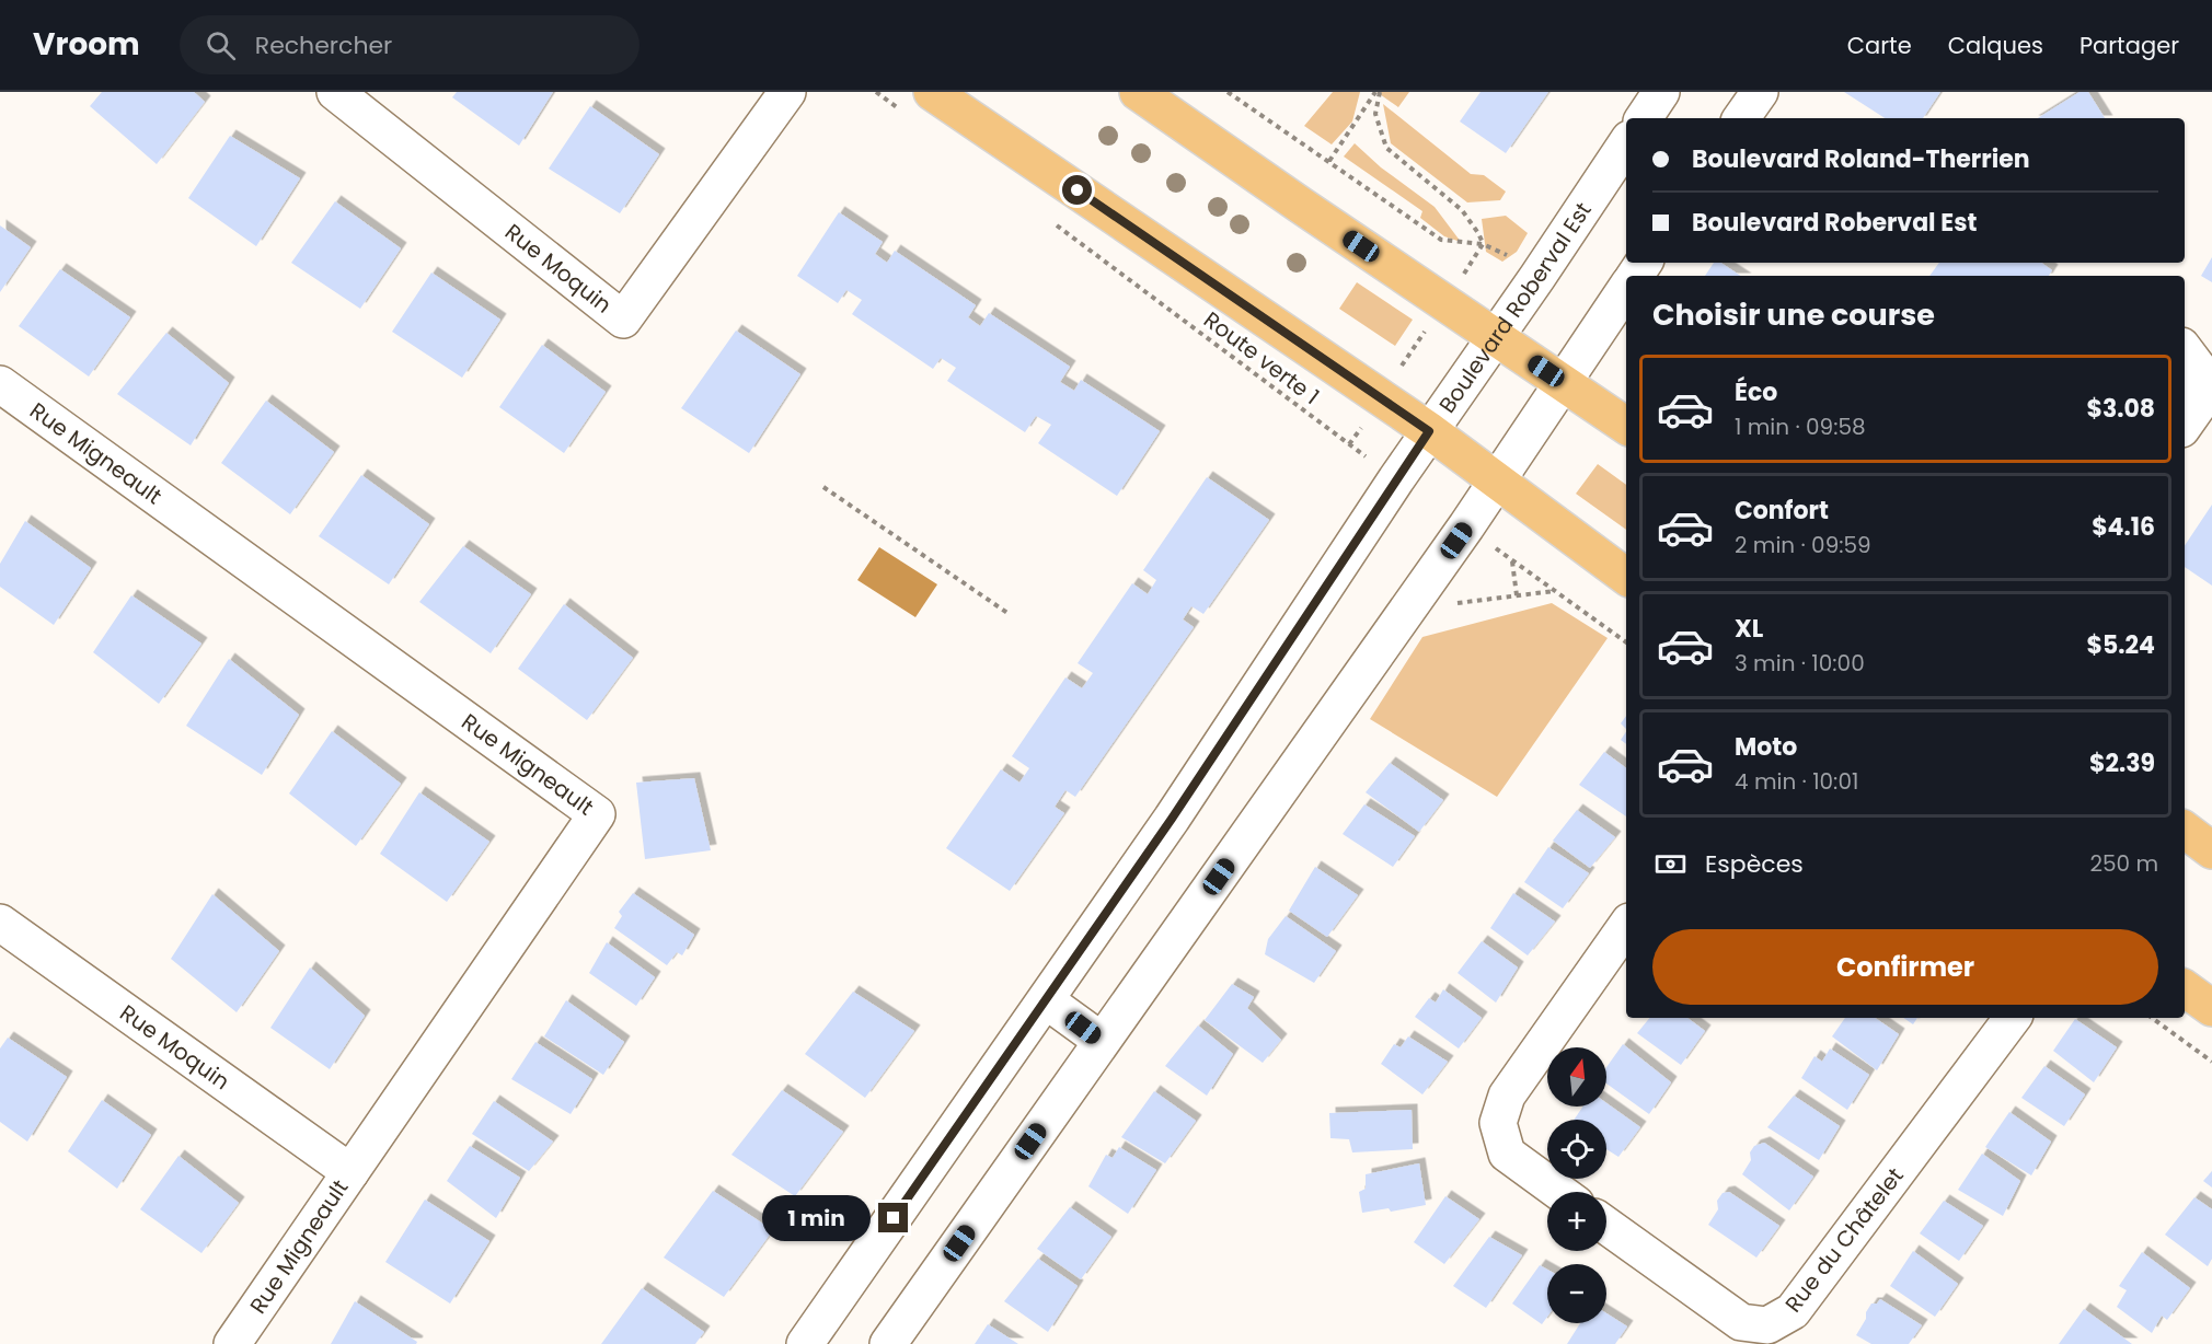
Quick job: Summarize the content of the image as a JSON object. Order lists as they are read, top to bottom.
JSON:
{
  "streets": {
    "street": [
      "Rue Moquin",
      "Boulevard Roberval Est",
      "Rue Migneault",
      "Rue du Châtelet"
    ],
    "path": ["Route verte 1"]
  },
  "crossings": [
    ["Rue Moquin", "Rue Migneault"],
    ["Boulevard Roberval Est", "Route verte 1"]
  ],
  "north": "top",
  "page": {
    "header": "Vroom",
    "search": "Rechercher",
    "nav": ["Carte", "Calques", "Partager"],
    "banner": ["Boulevard Roland-Therrien", "Boulevard Roberval Est"],
    "heading": "Choisir une course",
    "list": [
      {
        "name": "Éco",
        "note": "1 min · 09:58",
        "value": "$3.08"
      },
      {
        "name": "Confort",
        "note": "2 min · 09:59",
        "value": "$4.16"
      },
      {
        "name": "XL",
        "note": "3 min · 10:00",
        "value": "$5.24"
      },
      {
        "name": "Moto",
        "note": "4 min · 10:01",
        "value": "$2.39"
      }
    ],
    "pay": ["Espèces", "250 m"],
    "buttons": "Confirmer",
    "map_buttons": ["+", "−"],
    "bubble": "1 min"
  }
}
